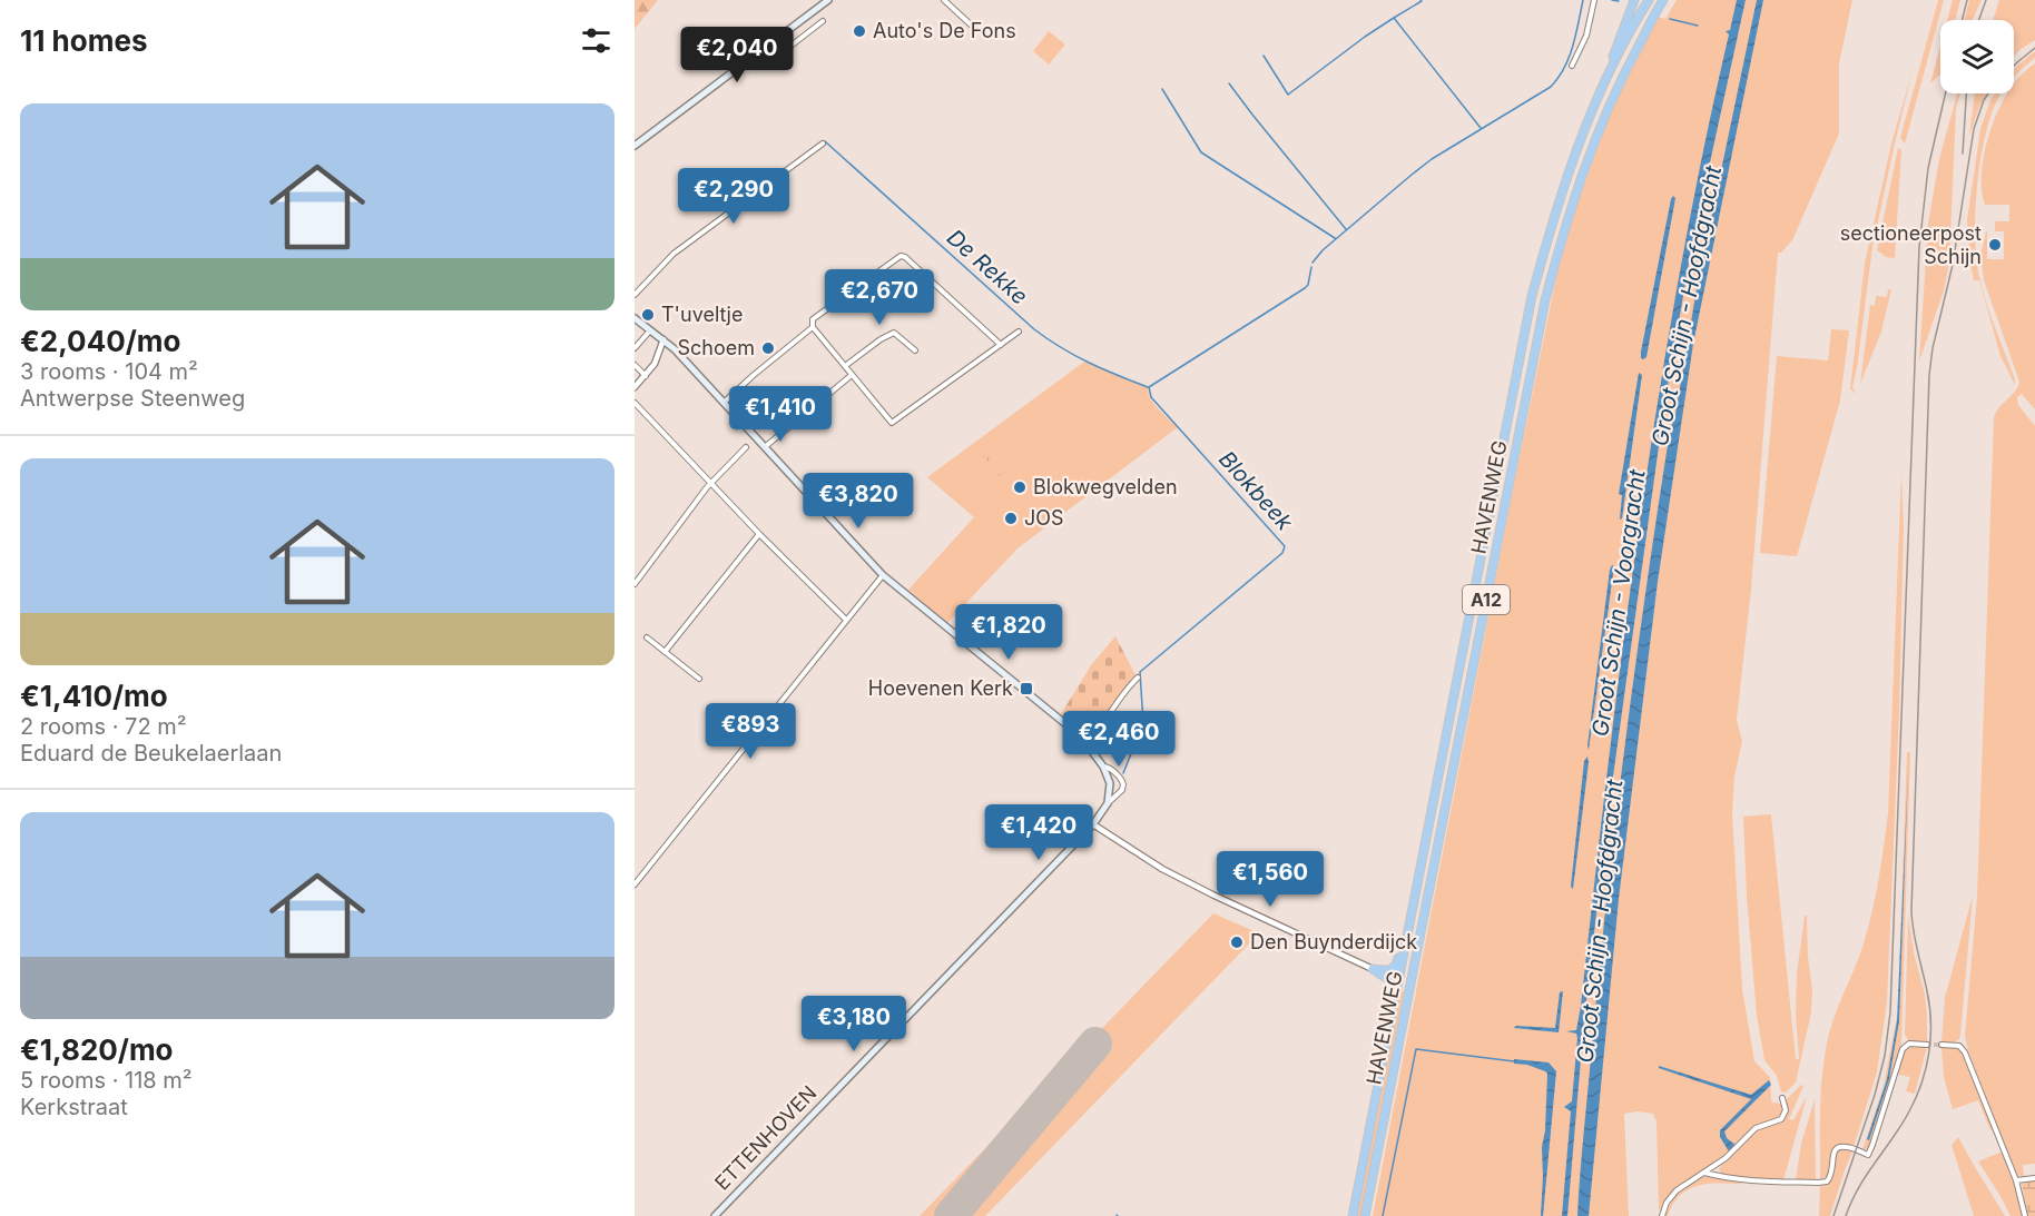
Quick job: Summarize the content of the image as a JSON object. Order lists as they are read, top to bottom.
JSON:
{
  "streets": {
    "highway": ["HAVENWEG", "A12"],
    "main road": ["ETTENHOVEN"]
  },
  "water": [
    "De Rekke",
    "Groot Schijn - Hoofdgracht",
    "Blokbeek",
    "Groot Schijn - Voorgracht"
  ],
  "places": {
    "other": [
      "Auto's De Fons",
      "sectioneerpost Schijn",
      "T'uveltje",
      "Schoem",
      "Blokwegvelden",
      "JOS",
      "Den Buynderdijck"
    ],
    "transit": ["Hoevenen Kerk"]
  },
  "page": {
    "heading": "11 homes",
    "price": [
      "€2,040",
      "€2,290",
      "€2,670",
      "€1,410",
      "€3,820",
      "€1,820",
      "€893",
      "€2,460",
      "€1,420",
      "€1,560",
      "€3,180"
    ],
    "list": [
      {
        "name": "€2,040/mo",
        "note": "3 rooms · 104 m² · Antwerpse Steenweg"
      },
      {
        "name": "€1,410/mo",
        "note": "2 rooms · 72 m² · Eduard de Beukelaerlaan"
      },
      {
        "name": "€1,820/mo",
        "note": "5 rooms · 118 m² · Kerkstraat"
      }
    ]
  }
}
